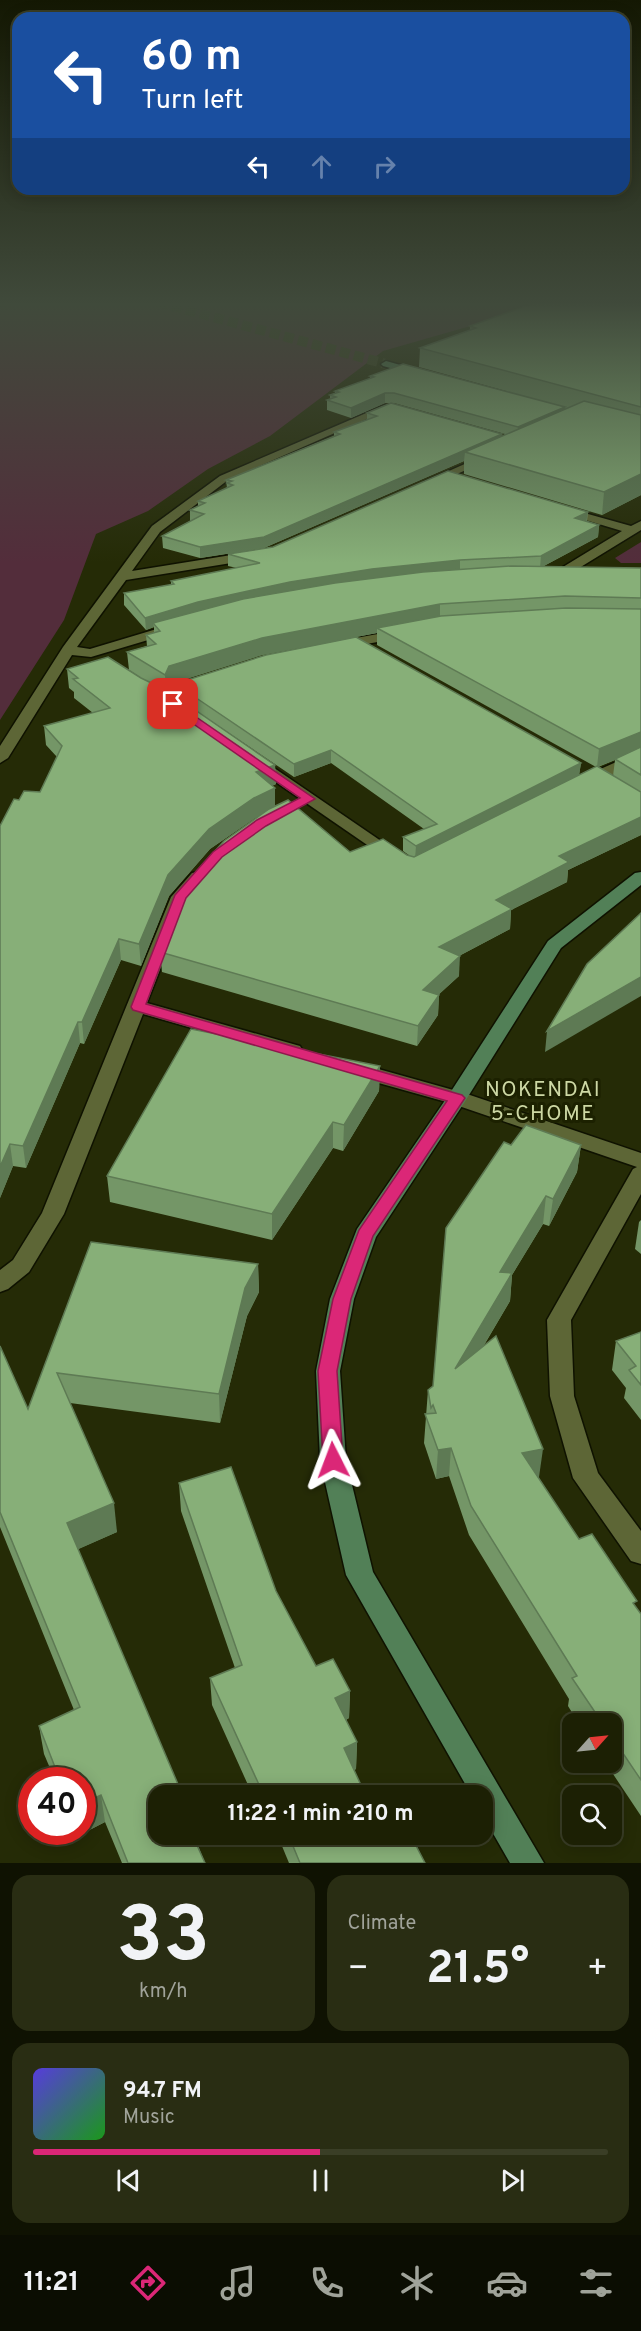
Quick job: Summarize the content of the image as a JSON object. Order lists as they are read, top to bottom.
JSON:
{
  "districts": ["NOKENDAI 5-CHOME"],
  "north": "top right",
  "page": {
    "turn": ["60 m", "Turn left"],
    "limit": "40",
    "trip": "11:22 · 1 min · 210 m",
    "tile": [
      ["33", "km/h"],
      "Climate"
    ],
    "heat": ["−", "21.5°", "+"],
    "song": ["94.7 FM", "Music"],
    "tabs": "11:21"
  }
}
